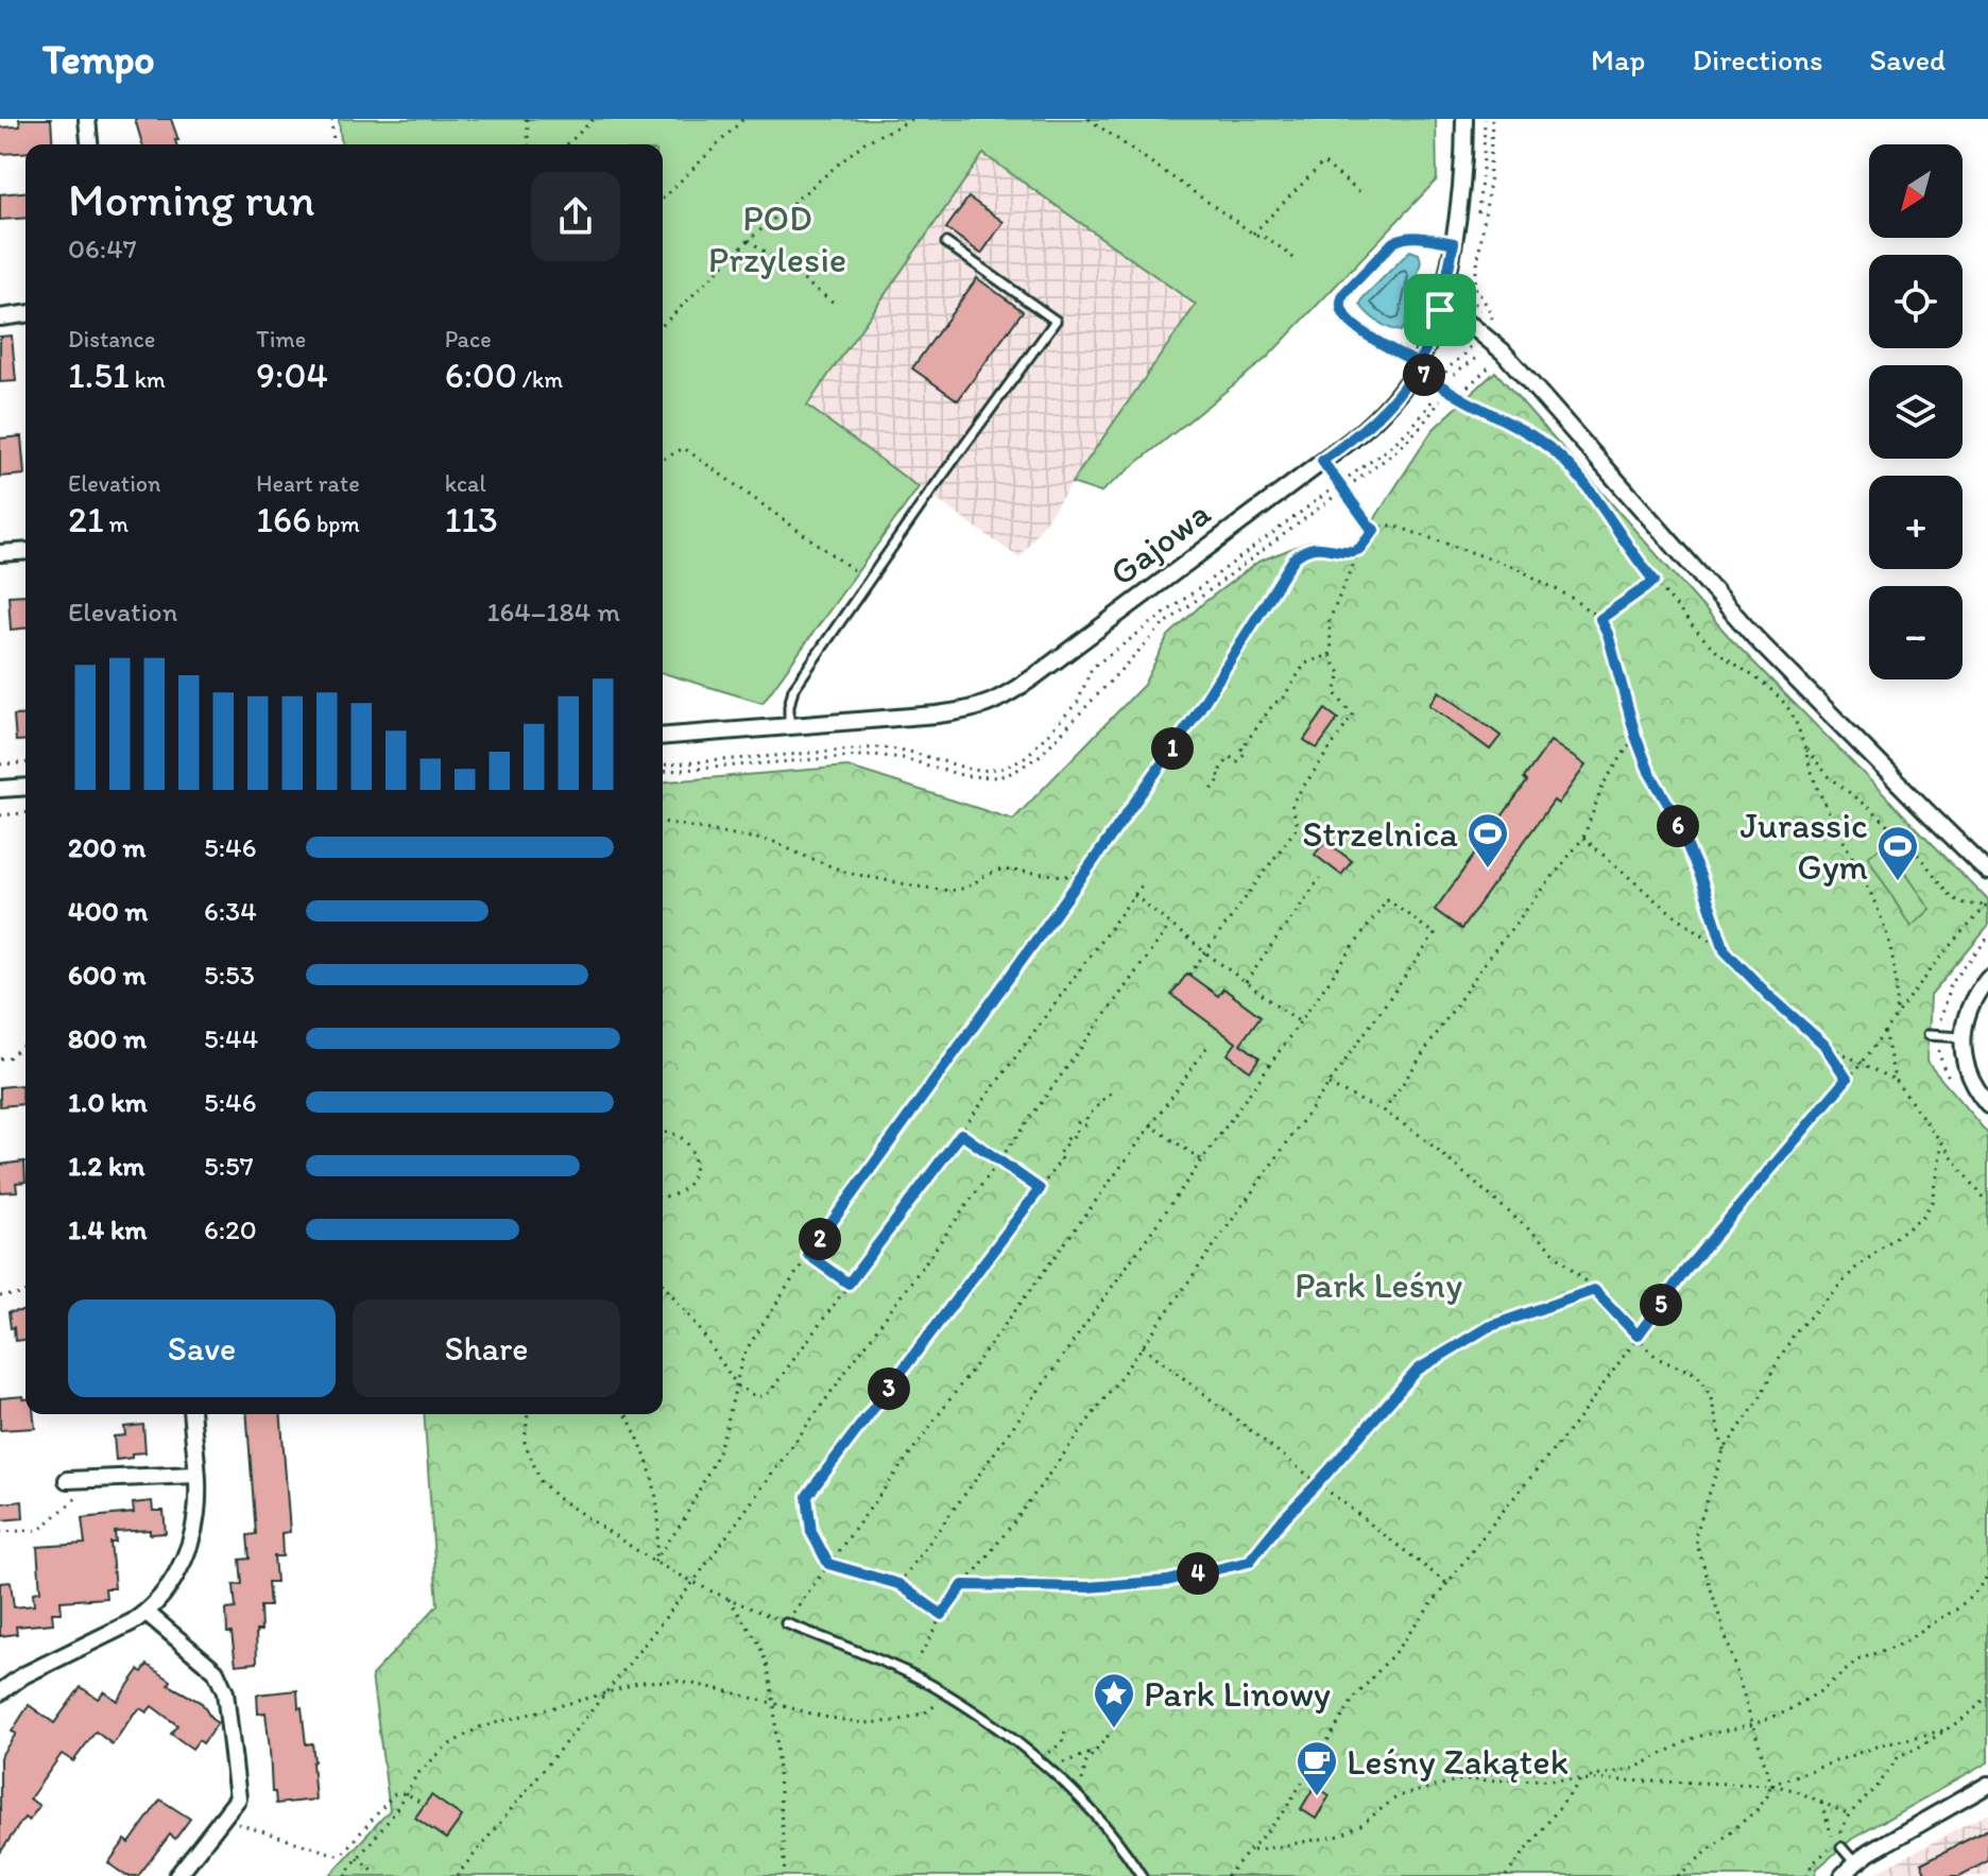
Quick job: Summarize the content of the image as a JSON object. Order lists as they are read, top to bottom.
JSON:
{
  "streets": {
    "street": ["Gajowa"]
  },
  "parks": ["POD Przylesie", "Park Leśny"],
  "places": {
    "sports": ["Strzelnica", "Jurassic Gym"],
    "place": ["Park Linowy"],
    "cafe": ["Leśny Zakątek"]
  },
  "north": "bottom left",
  "page": {
    "header": "Tempo",
    "nav": ["Map", "Directions", "Saved"],
    "map_buttons": ["+", "−"],
    "heading": ["Morning run", "06:47"],
    "stats": [
      ["Distance", "1.51 km"],
      ["Time", "9:04"],
      ["Pace", "6:00 /km"],
      ["Elevation", "21 m"],
      ["Heart rate", "166 bpm"],
      ["kcal", "113"]
    ],
    "pins": [
      "7",
      "1",
      "6",
      "2",
      "5",
      "3",
      "4"
    ],
    "chart": ["Elevation", "164–184 m"],
    "list": [
      {
        "name": "200 m",
        "note": "5:46"
      },
      {
        "name": "400 m",
        "note": "6:34"
      },
      {
        "name": "600 m",
        "note": "5:53"
      },
      {
        "name": "800 m",
        "note": "5:44"
      },
      {
        "name": "1.0 km",
        "note": "5:46"
      },
      {
        "name": "1.2 km",
        "note": "5:57"
      },
      {
        "name": "1.4 km",
        "note": "6:20"
      }
    ],
    "buttons": ["Save", "Share"]
  }
}
